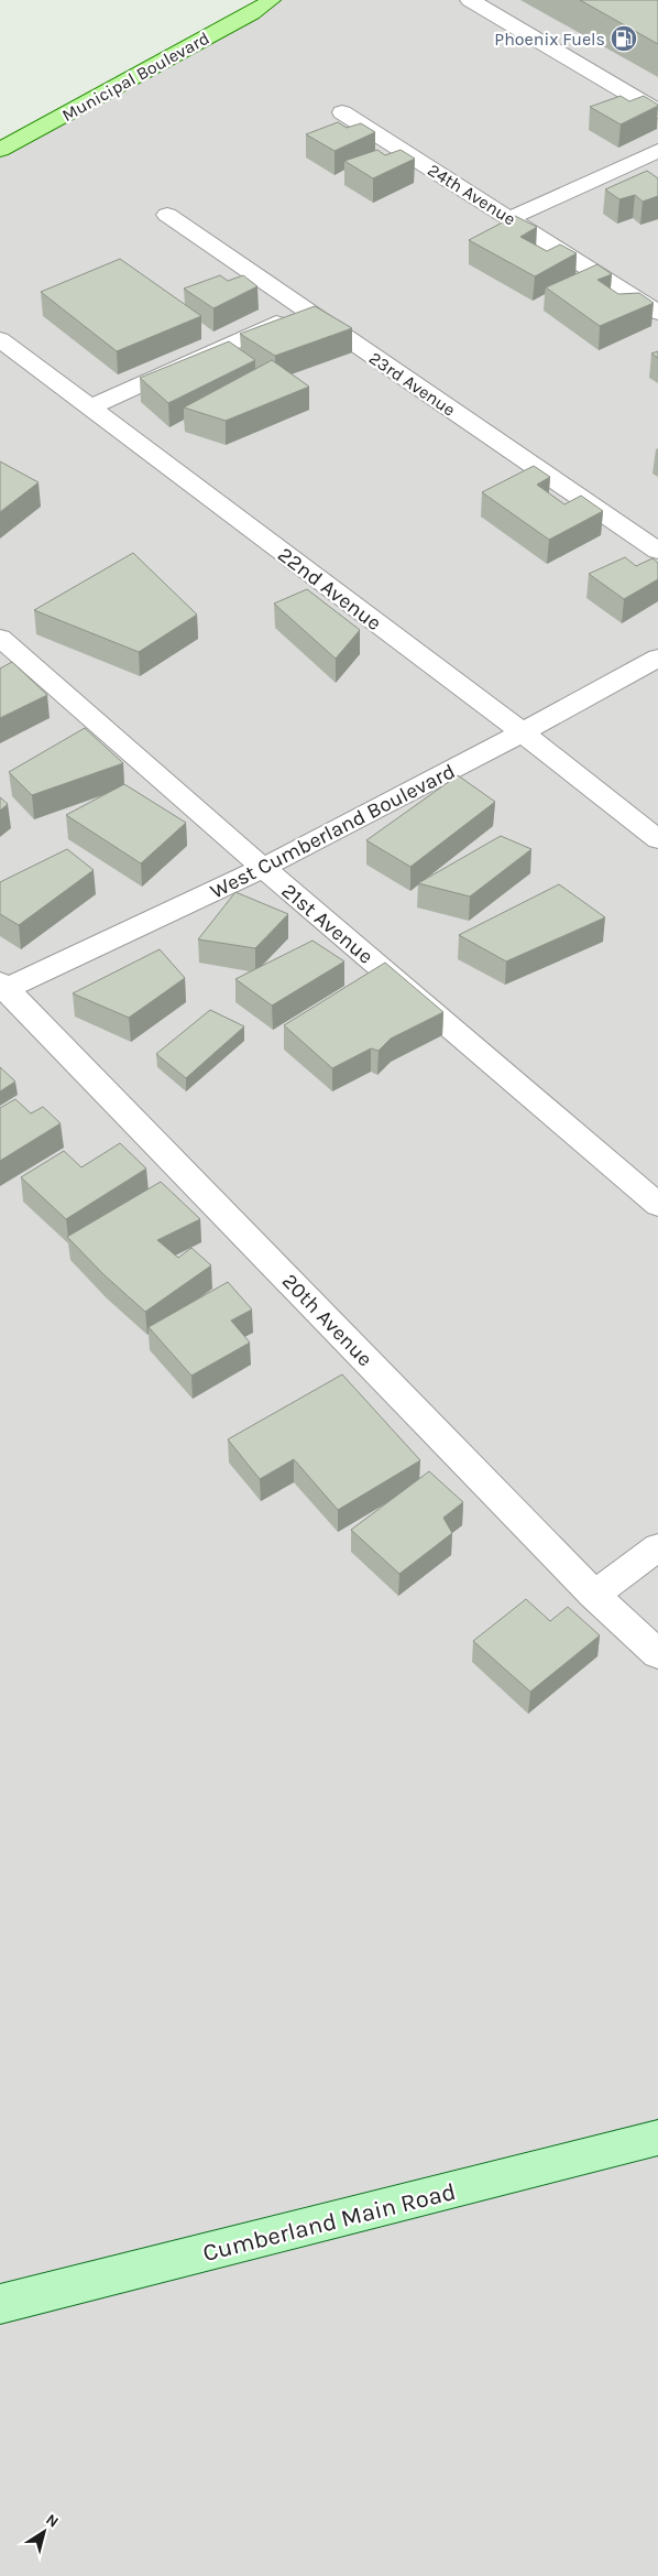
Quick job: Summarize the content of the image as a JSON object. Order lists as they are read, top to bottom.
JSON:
{
  "streets": {
    "main road": ["Municipal Boulevard"],
    "street": [
      "24th Avenue",
      "23rd Avenue",
      "22nd Avenue",
      "West Cumberland Boulevard",
      "21st Avenue",
      "20th Avenue",
      "Cumberland Main Road"
    ]
  },
  "crossings": [
    ["22nd Avenue", "West Cumberland Boulevard"],
    ["West Cumberland Boulevard", "21st Avenue"],
    ["West Cumberland Boulevard", "20th Avenue"]
  ],
  "places": {
    "fuel station": ["Phoenix Fuels"]
  },
  "north": "top right"
}
